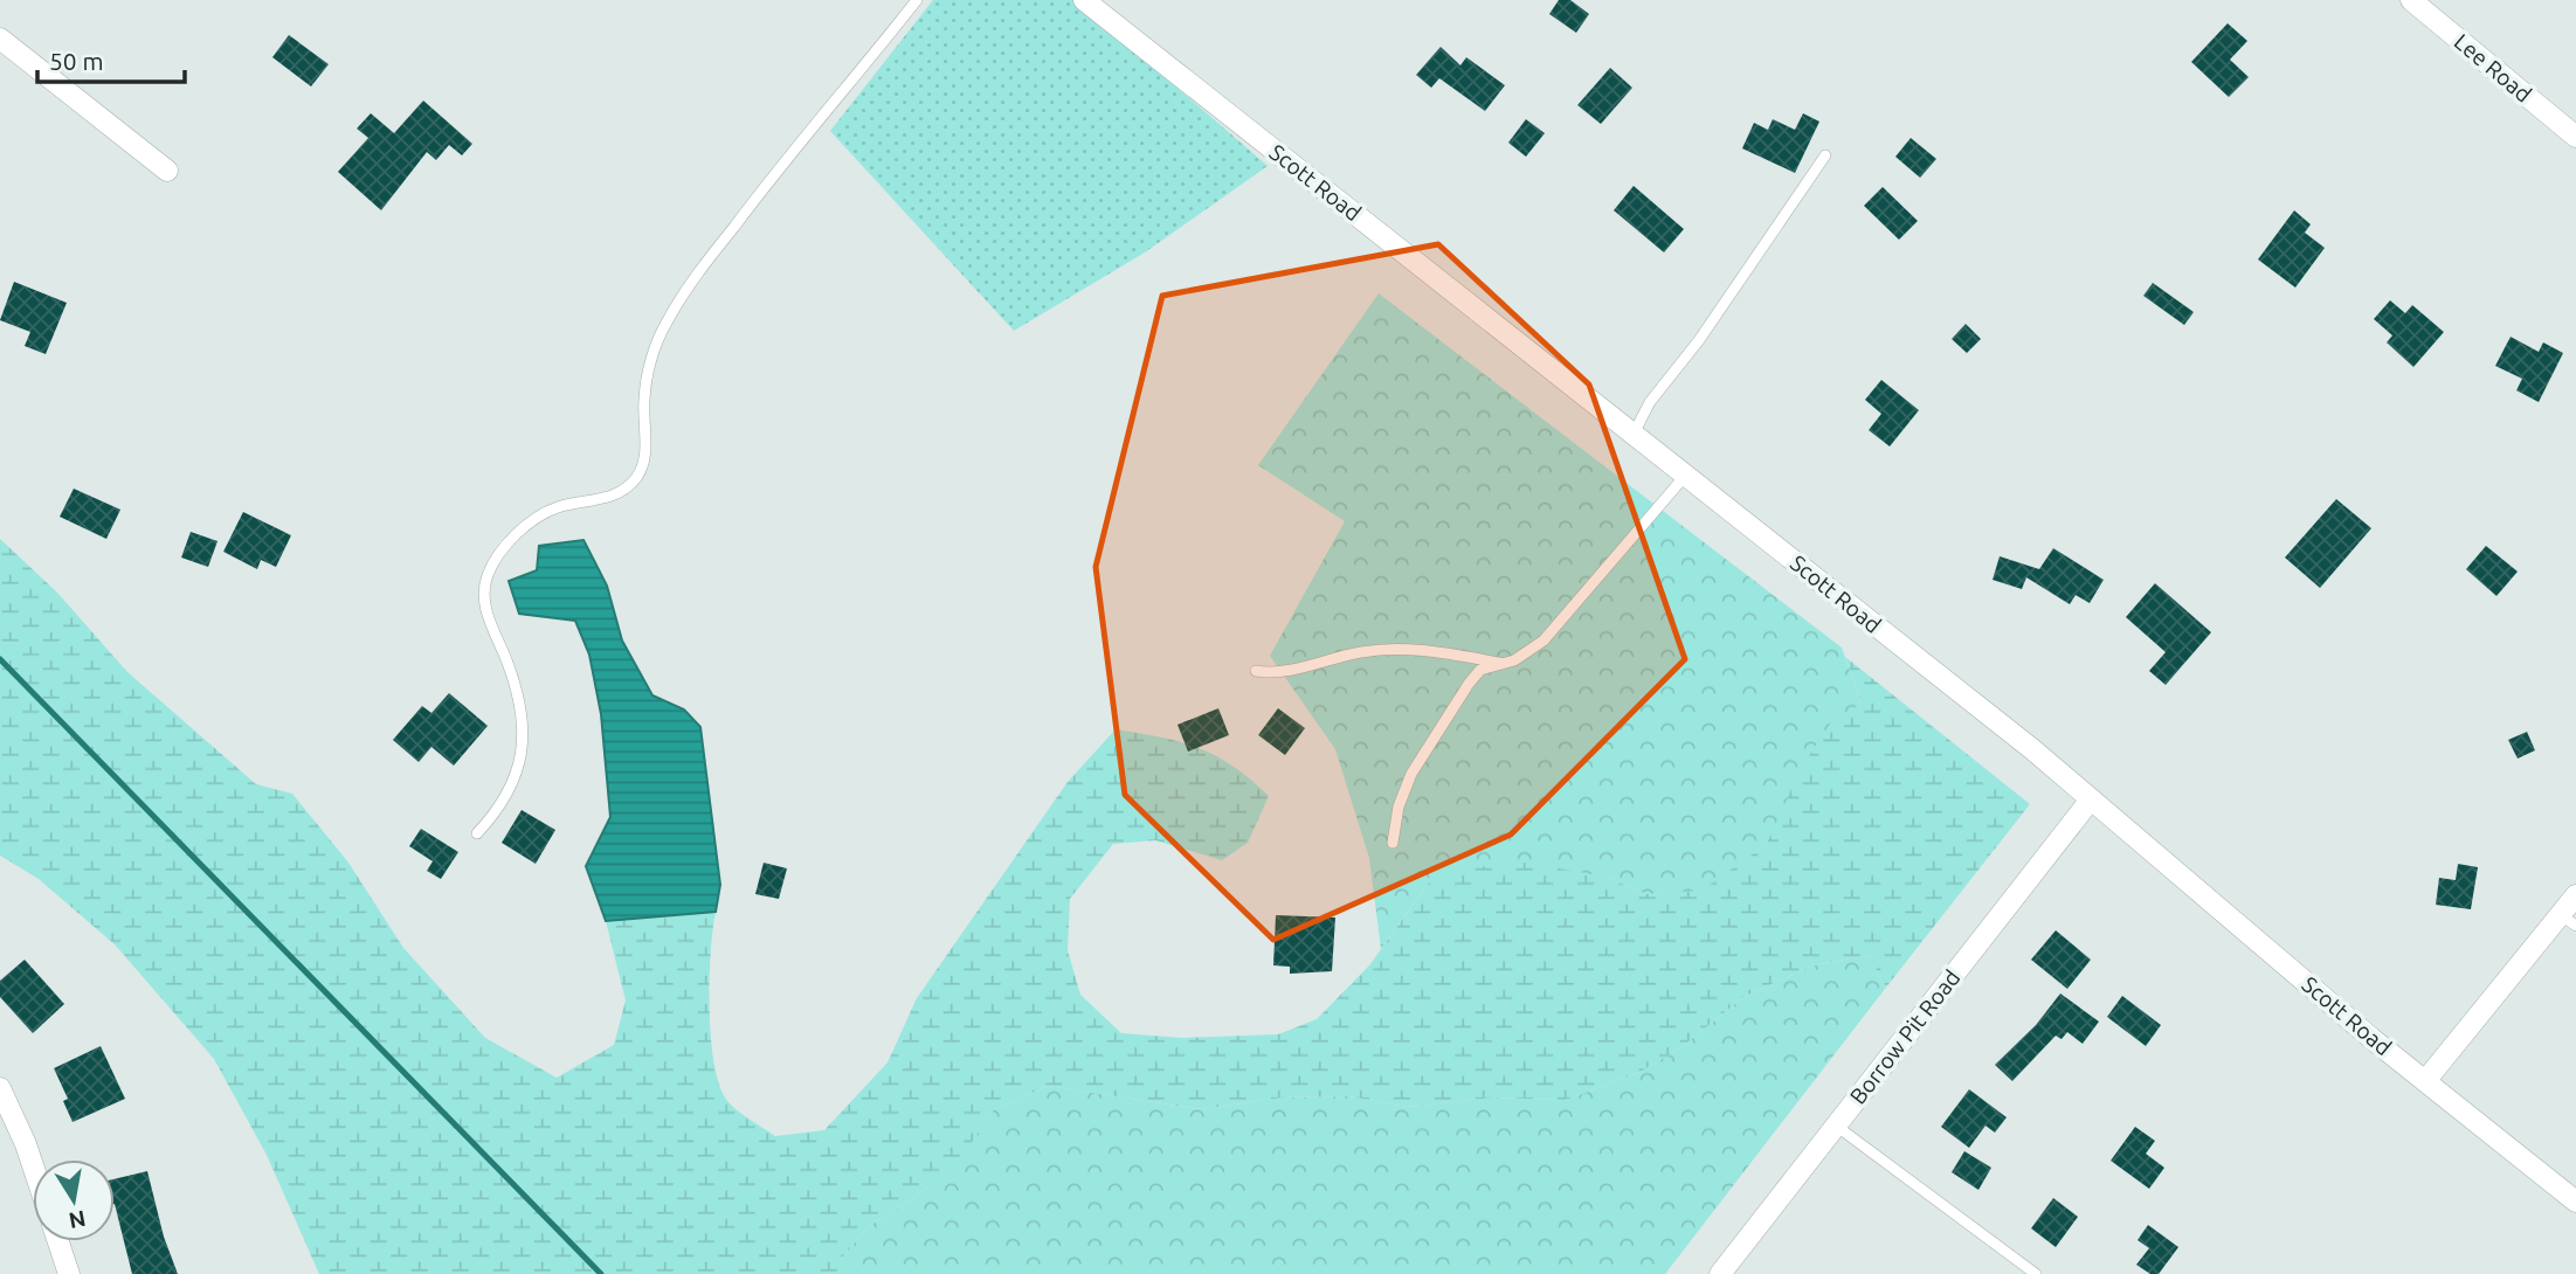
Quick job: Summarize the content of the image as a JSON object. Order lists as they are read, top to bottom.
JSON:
{
  "streets": {
    "street": ["Lee Road", "Scott Road", "Borrow Pit Road"]
  },
  "crossings": [
    ["Scott Road", "Borrow Pit Road"]
  ],
  "scale_bar": "50 m",
  "north": "bottom"
}
